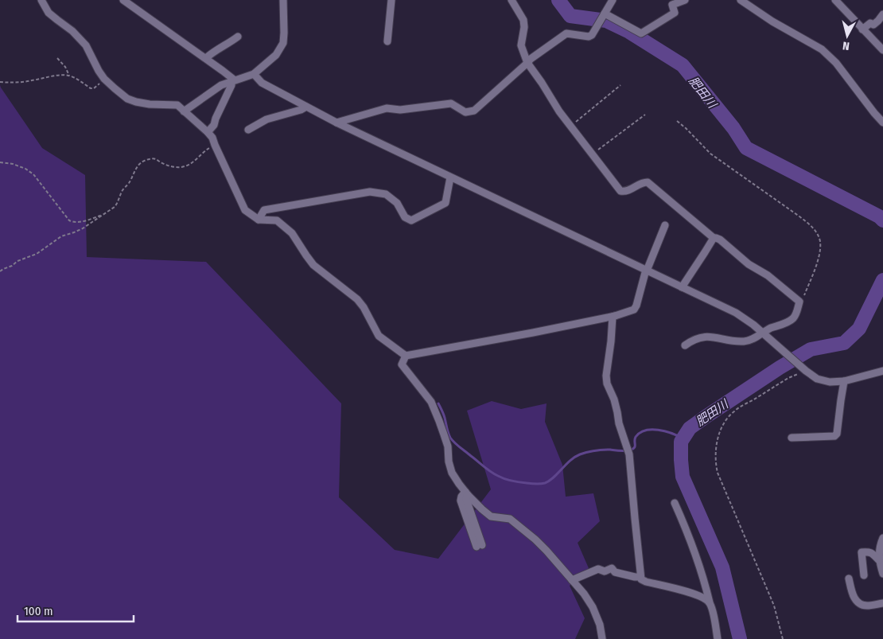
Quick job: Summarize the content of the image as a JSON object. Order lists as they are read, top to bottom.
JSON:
{
  "water": ["肥田川"],
  "scale_bar": "100 m",
  "north": "bottom"
}
